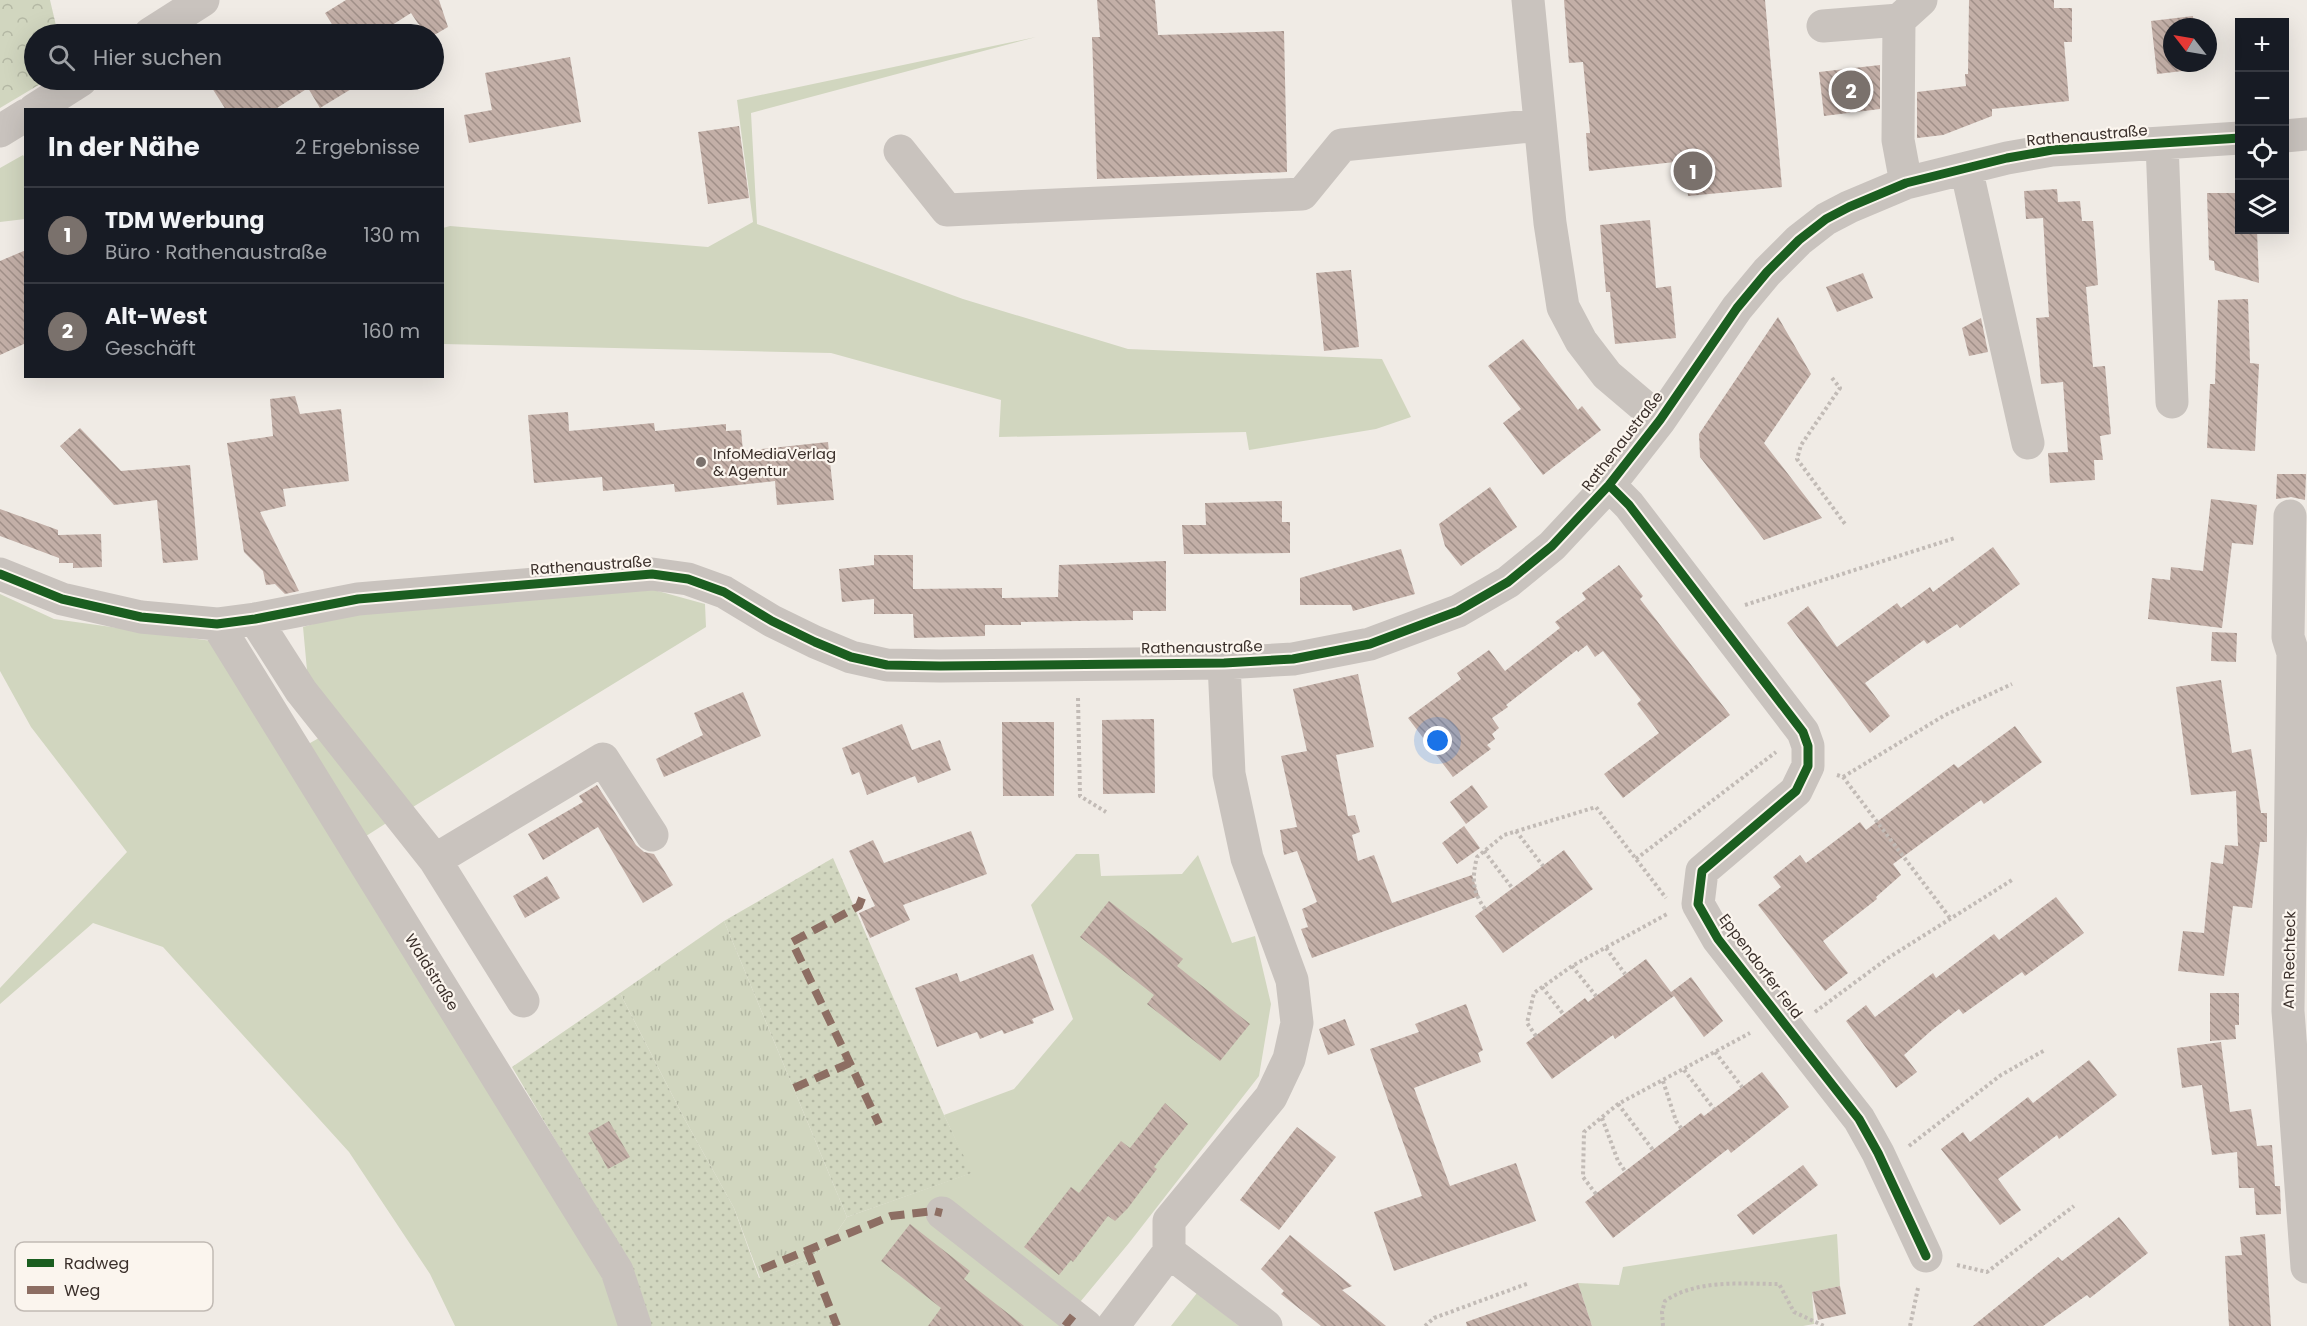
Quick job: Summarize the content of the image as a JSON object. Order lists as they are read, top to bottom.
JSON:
{
  "streets": {
    "street": [
      "Rathenaustraße",
      "Am Rechteck",
      "Eppendorfer Feld",
      "Waldstraße"
    ]
  },
  "crossings": [
    ["Rathenaustraße", "Waldstraße"]
  ],
  "places": ["InfoMediaVerlag & Agentur"],
  "legend": ["Radweg", "Weg"],
  "north": "top left",
  "page": {
    "map_buttons": ["+", "−"],
    "search": "Hier suchen",
    "pins": ["2", "1"],
    "heading": ["In der Nähe", "2 Ergebnisse"],
    "list": [
      {
        "mark": "1",
        "name": "TDM Werbung",
        "note": "Büro · Rathenaustraße",
        "value": "130 m"
      },
      {
        "mark": "2",
        "name": "Alt-West",
        "note": "Geschäft",
        "value": "160 m"
      }
    ]
  }
}
